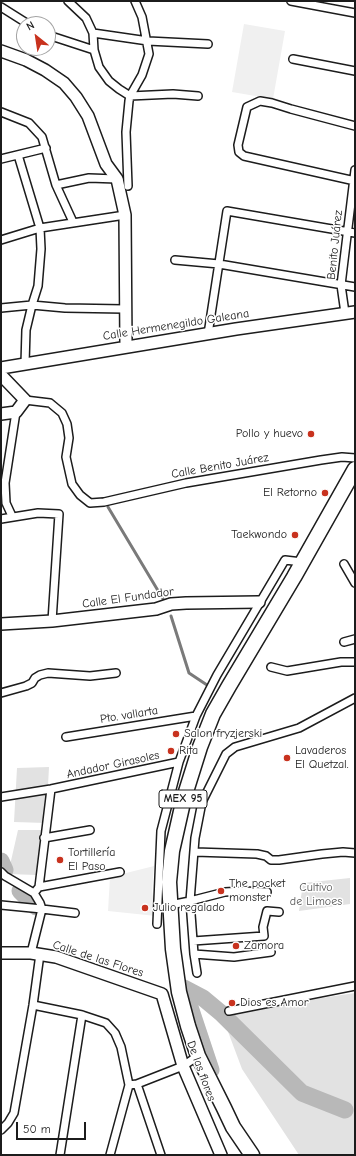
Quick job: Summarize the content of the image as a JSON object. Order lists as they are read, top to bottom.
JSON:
{
  "streets": {
    "highway": ["MEX 95"],
    "street": [
      "Benito Juárez",
      "Calle Hermenegildo Galeana",
      "Calle Benito Juárez",
      "Calle El Fundador",
      "Pto. vallarta",
      "Andador Girasoles",
      "Calle de las Flores",
      "De las flores"
    ]
  },
  "crossings": [
    ["Benito Juárez", "Calle Hermenegildo Galeana"],
    ["Calle de las Flores", "De las flores"]
  ],
  "parks": ["Cultivo de Limoes"],
  "places": [
    "Pollo y huevo",
    "El Retorno",
    "Taekwondo",
    "Salon fryzjerski",
    "Rita",
    "Lavaderos El Quetzal.",
    "Tortillería El Paso",
    "The pocket monster",
    "Julio regalado",
    "Zamora",
    "Dios es Amor"
  ],
  "scale_bar": "50 m",
  "north": "top left"
}
